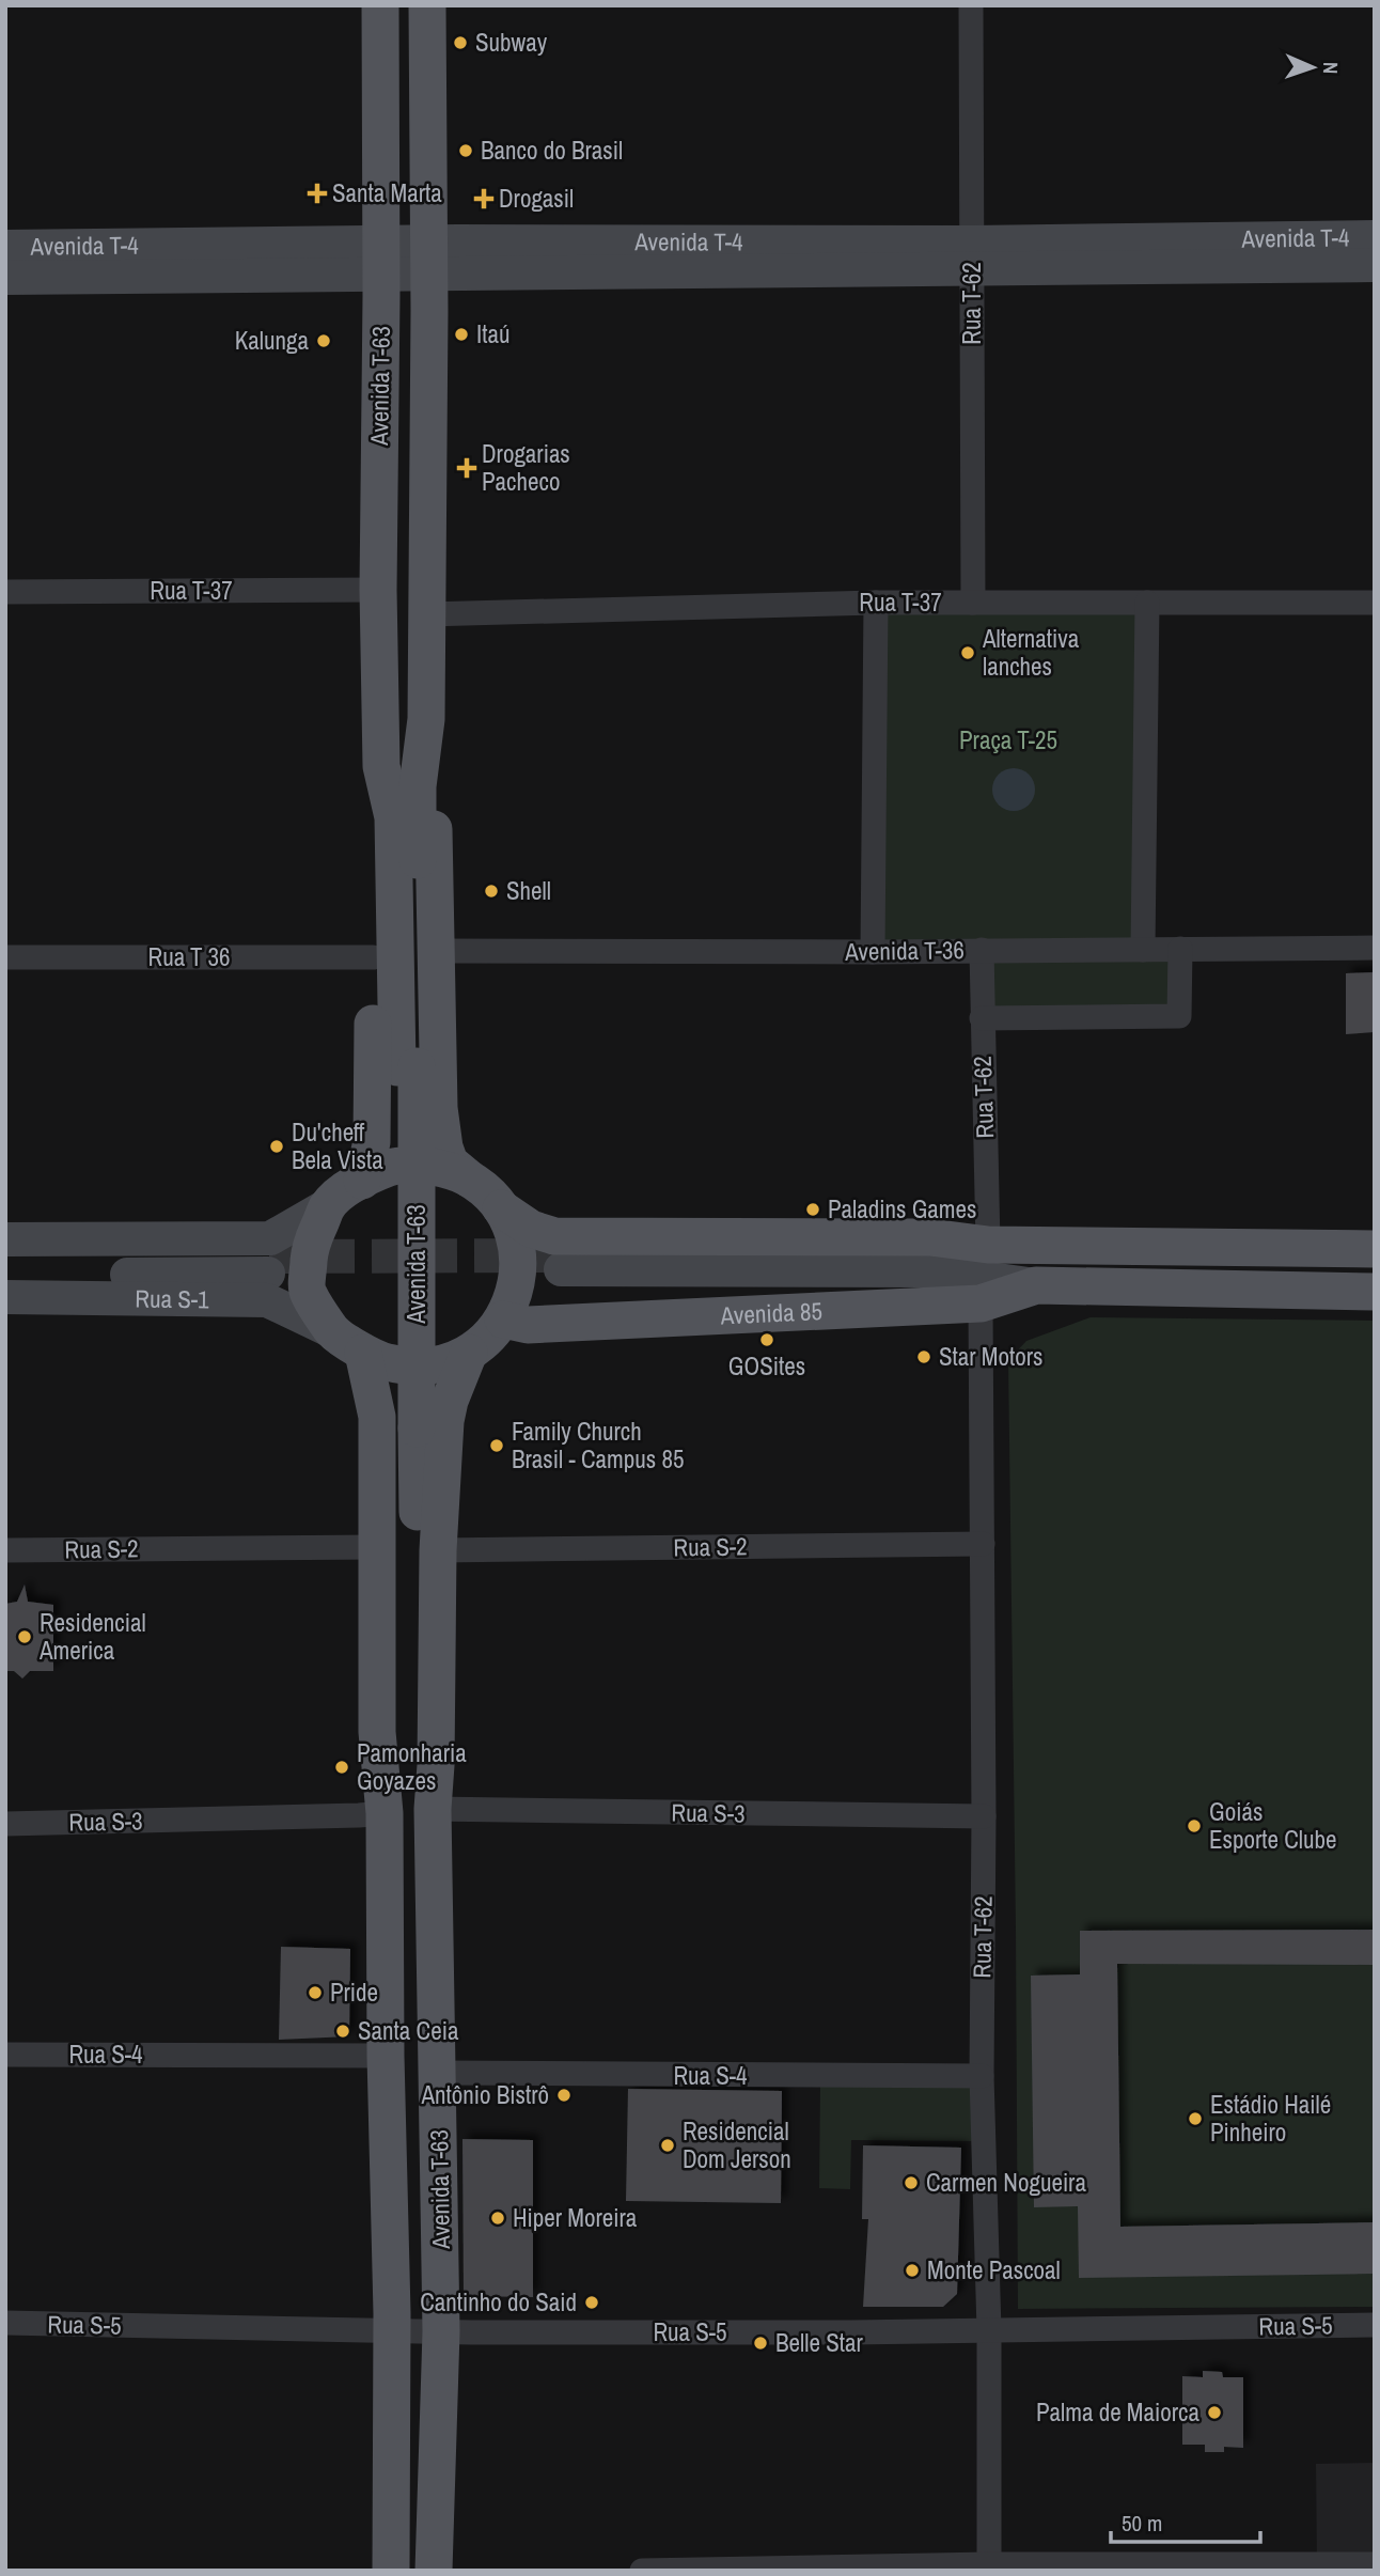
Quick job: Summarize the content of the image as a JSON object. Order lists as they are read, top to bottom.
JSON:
{
  "streets": {
    "main road": [
      "Avenida T-4",
      "Avenida T-63",
      "Rua S-1",
      "Avenida 85"
    ],
    "street": [
      "Rua T-62",
      "Rua T-37",
      "Avenida T-36",
      "Rua T 36",
      "Rua S-2",
      "Rua S-3",
      "Rua S-4",
      "Rua S-5"
    ]
  },
  "crossings": [
    ["Avenida T-4", "Rua T-62"],
    ["Avenida T-4", "Avenida T-63"],
    ["Rua T-62", "Rua T-37"],
    ["Rua T-62", "Avenida T-36"],
    ["Rua T-62", "Avenida 85"],
    ["Rua T-62", "Rua S-2"],
    ["Rua T-62", "Rua S-3"],
    ["Rua T-62", "Rua S-4"],
    ["Rua T-62", "Rua S-5"],
    ["Avenida T-63", "Rua T-37"],
    ["Avenida T-63", "Avenida T-36"],
    ["Avenida T-63", "Rua T 36"],
    ["Avenida T-63", "Rua S-1"],
    ["Avenida T-63", "Avenida 85"],
    ["Avenida T-63", "Rua S-2"],
    ["Avenida T-63", "Rua S-3"],
    ["Avenida T-63", "Rua S-4"],
    ["Avenida T-63", "Rua S-5"],
    ["Rua S-1", "Avenida 85"]
  ],
  "parks": ["Praça T-25"],
  "places": {
    "other": [
      "Subway",
      "Banco do Brasil",
      "Itaú",
      "Kalunga",
      "Alternativa lanches",
      "Shell",
      "Du'cheff Bela Vista",
      "Paladins Games",
      "GOSites",
      "Star Motors",
      "Family Church Brasil - Campus 85",
      "Residencial America",
      "Pamonharia Goyazes",
      "Goiás Esporte Clube",
      "Pride",
      "Santa Ceia",
      "Antônio Bistrô",
      "Estádio Hailé Pinheiro",
      "Residencial Dom Jerson",
      "Carmen Nogueira",
      "Hiper Moreira",
      "Monte Pascoal",
      "Cantinho do Said",
      "Belle Star",
      "Palma de Maiorca"
    ],
    "health": ["Santa Marta", "Drogasil", "Drogarias Pacheco"]
  },
  "scale_bar": "50 m",
  "north": "right"
}
